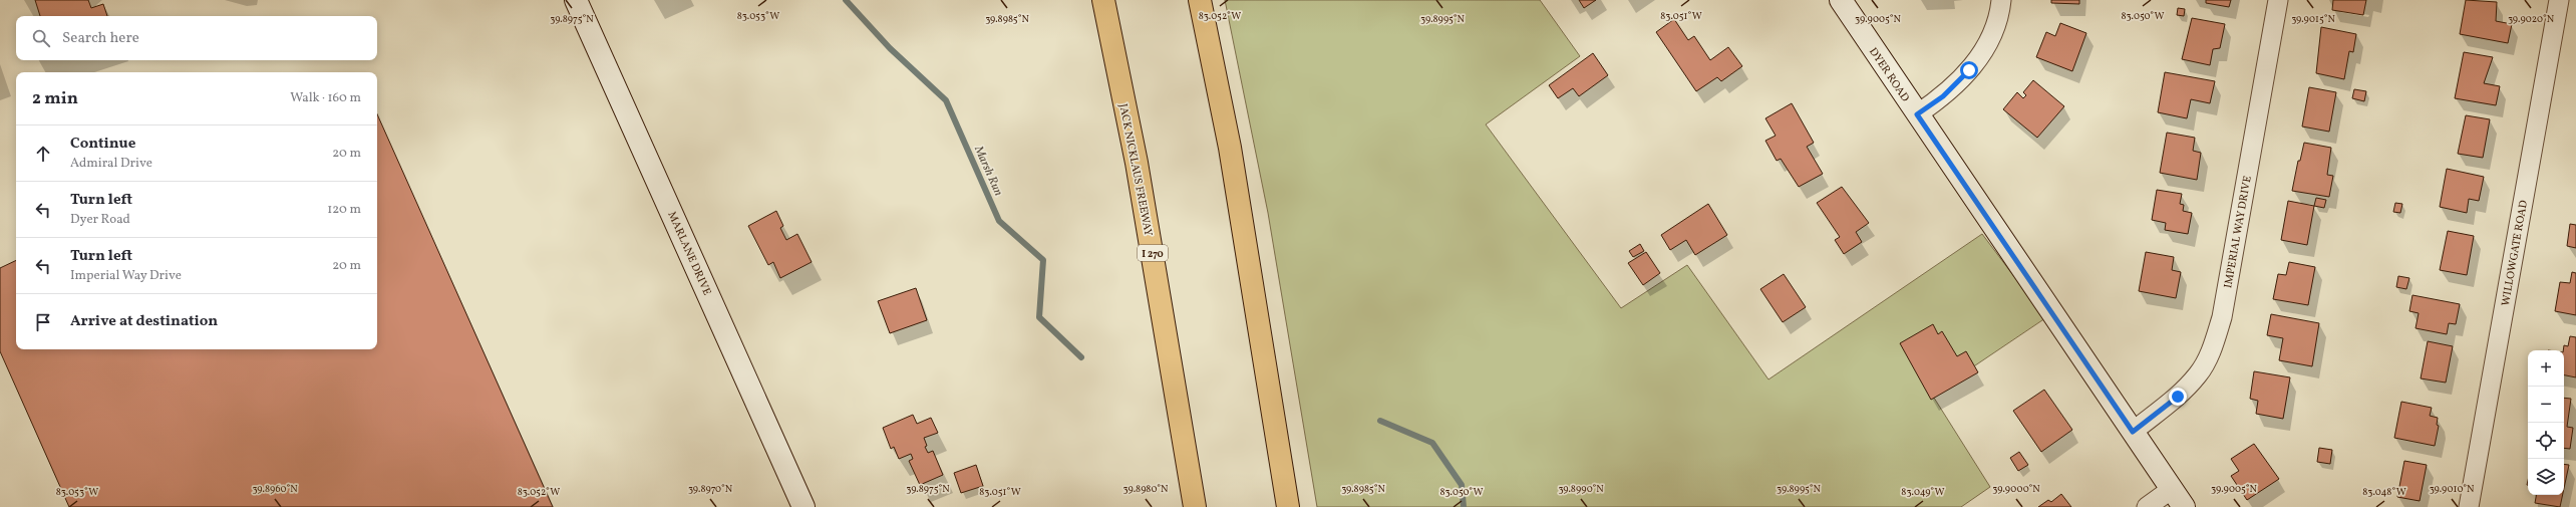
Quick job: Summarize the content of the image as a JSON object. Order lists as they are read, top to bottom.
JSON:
{
  "streets": {
    "highway": ["JACK NICKLAUS FREEWAY", "I 270"],
    "street": [
      "DYER ROAD",
      "IMPERIAL WAY DRIVE",
      "MARLANE DRIVE",
      "WILLOWGATE ROAD"
    ]
  },
  "crossings": [
    ["DYER ROAD", "IMPERIAL WAY DRIVE"]
  ],
  "water": ["Marsh Run"],
  "page": {
    "search": "Search here",
    "heading": ["2 min", "Walk · 160 m"],
    "list": [
      ["Continue", "Admiral Drive", "20 m"],
      ["Turn left", "Dyer Road", "120 m"],
      ["Turn left", "Imperial Way Drive", "20 m"],
      "Arrive at destination"
    ],
    "map_buttons": ["+", "−"]
  },
  "coordinates": [
    "83.052°W",
    "83.051°W",
    "83.053°W",
    "83.050°W",
    "39.8975°N",
    "39.8995°N",
    "39.9005°N",
    "39.9015°N",
    "39.9020°N",
    "39.8985°N",
    "39.8960°N",
    "39.8970°N",
    "39.8980°N",
    "39.8990°N",
    "39.9000°N",
    "39.9010°N",
    "83.049°W",
    "83.048°W"
  ]
}
